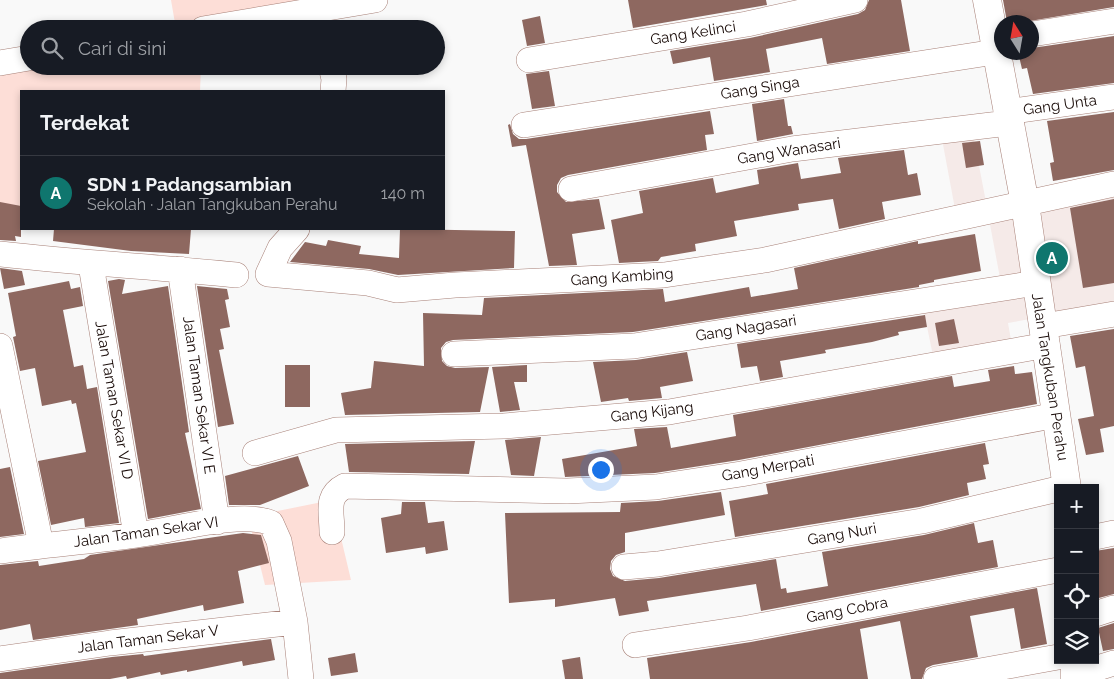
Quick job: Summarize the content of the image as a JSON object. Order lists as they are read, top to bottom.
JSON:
{
  "streets": {
    "street": [
      "Gang Kelinci",
      "Gang Singa",
      "Gang Unta",
      "Gang Wanasari",
      "Gang Kambing",
      "Gang Nagasari",
      "Jalan Tangkuban Perahu",
      "Jalan Taman Sekar VI E",
      "Jalan Taman Sekar VI D",
      "Gang Kijang",
      "Gang Merpati",
      "Jalan Taman Sekar VI",
      "Gang Nuri",
      "Gang Cobra",
      "Jalan Taman Sekar V"
    ]
  },
  "crossings": [
    ["Gang Unta", "Gang Wanasari"],
    ["Gang Unta", "Jalan Tangkuban Perahu"],
    ["Gang Wanasari", "Jalan Tangkuban Perahu"],
    ["Gang Kambing", "Jalan Tangkuban Perahu"],
    ["Gang Nagasari", "Jalan Tangkuban Perahu"],
    ["Jalan Tangkuban Perahu", "Gang Kijang"],
    ["Jalan Tangkuban Perahu", "Gang Merpati"],
    ["Jalan Taman Sekar VI E", "Jalan Taman Sekar VI"],
    ["Jalan Taman Sekar VI D", "Jalan Taman Sekar VI"],
    ["Jalan Taman Sekar VI", "Jalan Taman Sekar V"]
  ],
  "north": "top",
  "page": {
    "search": "Cari di sini",
    "heading": "Terdekat",
    "list": [
      {
        "mark": "A",
        "name": "SDN 1 Padangsambian",
        "note": "Sekolah · Jalan Tangkuban Perahu",
        "value": "140 m"
      }
    ],
    "pins": "A",
    "map_buttons": ["+", "−"]
  }
}
